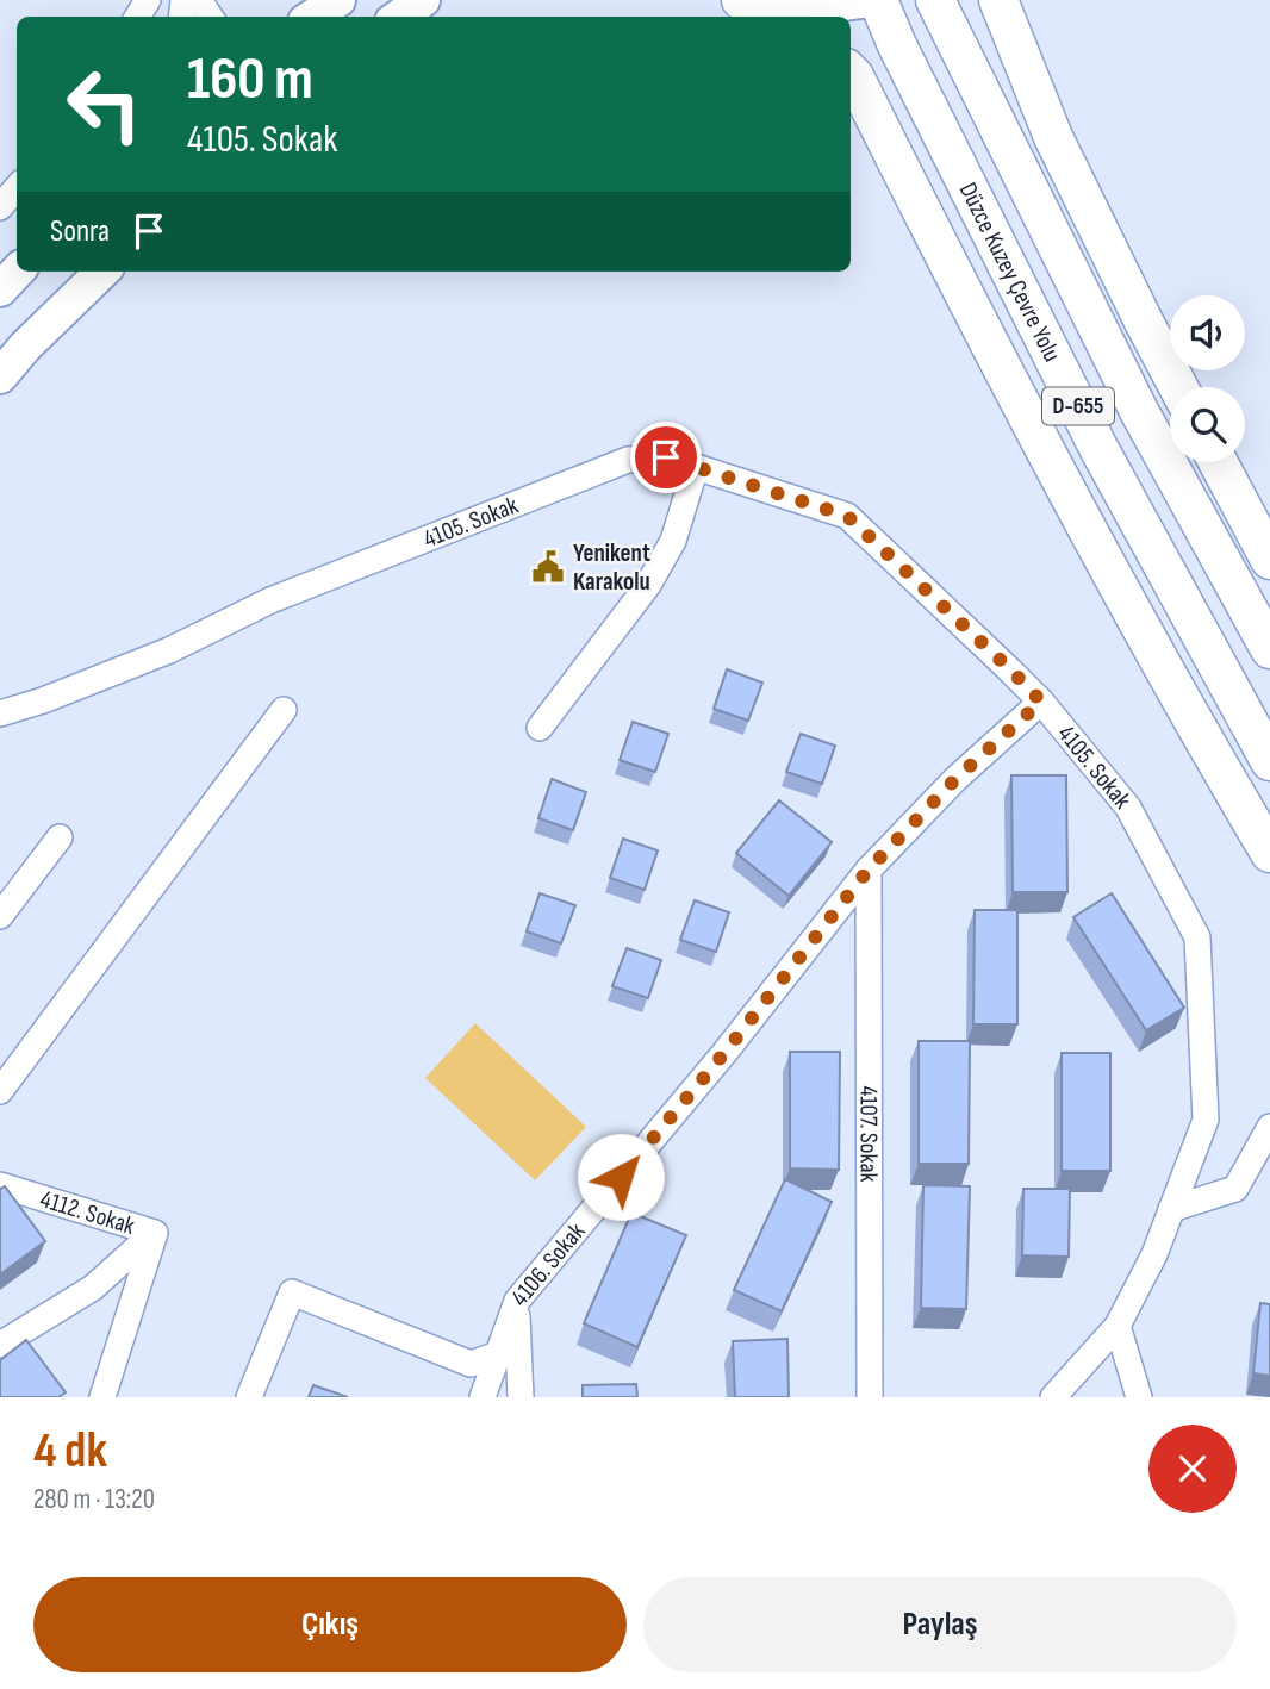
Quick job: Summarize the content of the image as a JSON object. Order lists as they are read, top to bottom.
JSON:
{
  "streets": {
    "highway": ["Düzce Kuzey Çevre Yolu", "D-655"],
    "street": [
      "4105. Sokak",
      "4107. Sokak",
      "4112. Sokak",
      "4106. Sokak"
    ]
  },
  "crossings": [
    ["4105. Sokak", "4106. Sokak"],
    ["4107. Sokak", "4106. Sokak"]
  ],
  "places": {
    "public building": ["Yenikent Karakolu"]
  },
  "page": {
    "turn": ["160 m", "4105. Sokak"],
    "then": "Sonra",
    "heading": ["4 dk", "280 m · 13:20"],
    "buttons": ["Çıkış", "Paylaş"]
  }
}
